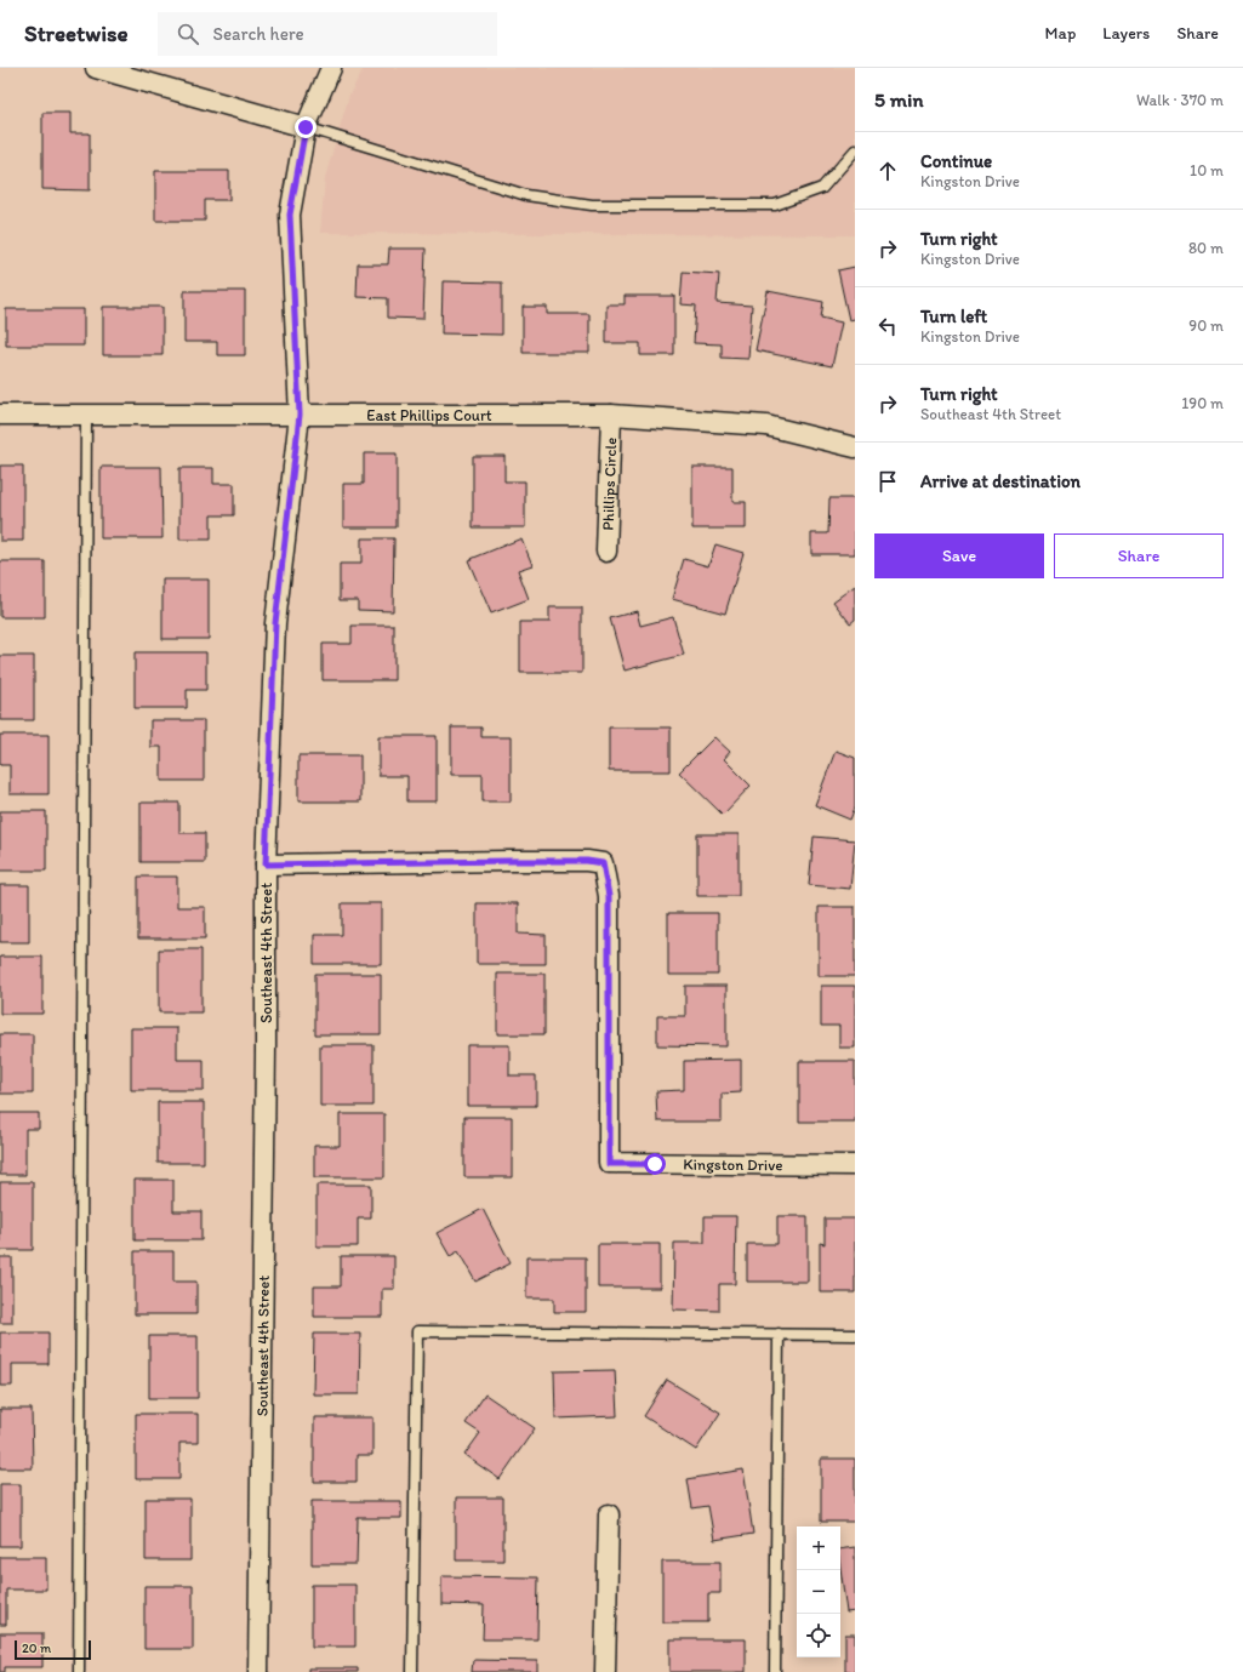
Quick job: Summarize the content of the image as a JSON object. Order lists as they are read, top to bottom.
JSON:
{
  "streets": {
    "street": [
      "East Phillips Court",
      "Phillips Circle",
      "Southeast 4th Street",
      "Kingston Drive"
    ]
  },
  "crossings": [
    ["East Phillips Court", "Phillips Circle"],
    ["East Phillips Court", "Southeast 4th Street"],
    ["Southeast 4th Street", "Kingston Drive"]
  ],
  "scale_bar": "20 m",
  "page": {
    "header": "Streetwise",
    "search": "Search here",
    "nav": ["Map", "Layers", "Share"],
    "heading": ["5 min", "Walk · 370 m"],
    "list": [
      ["Continue", "Kingston Drive", "10 m"],
      ["Turn right", "Kingston Drive", "80 m"],
      ["Turn left", "Kingston Drive", "90 m"],
      ["Turn right", "Southeast 4th Street", "190 m"],
      "Arrive at destination"
    ],
    "buttons": ["Save", "Share"],
    "map_buttons": ["+", "−"],
    "scale": "20 m"
  }
}
